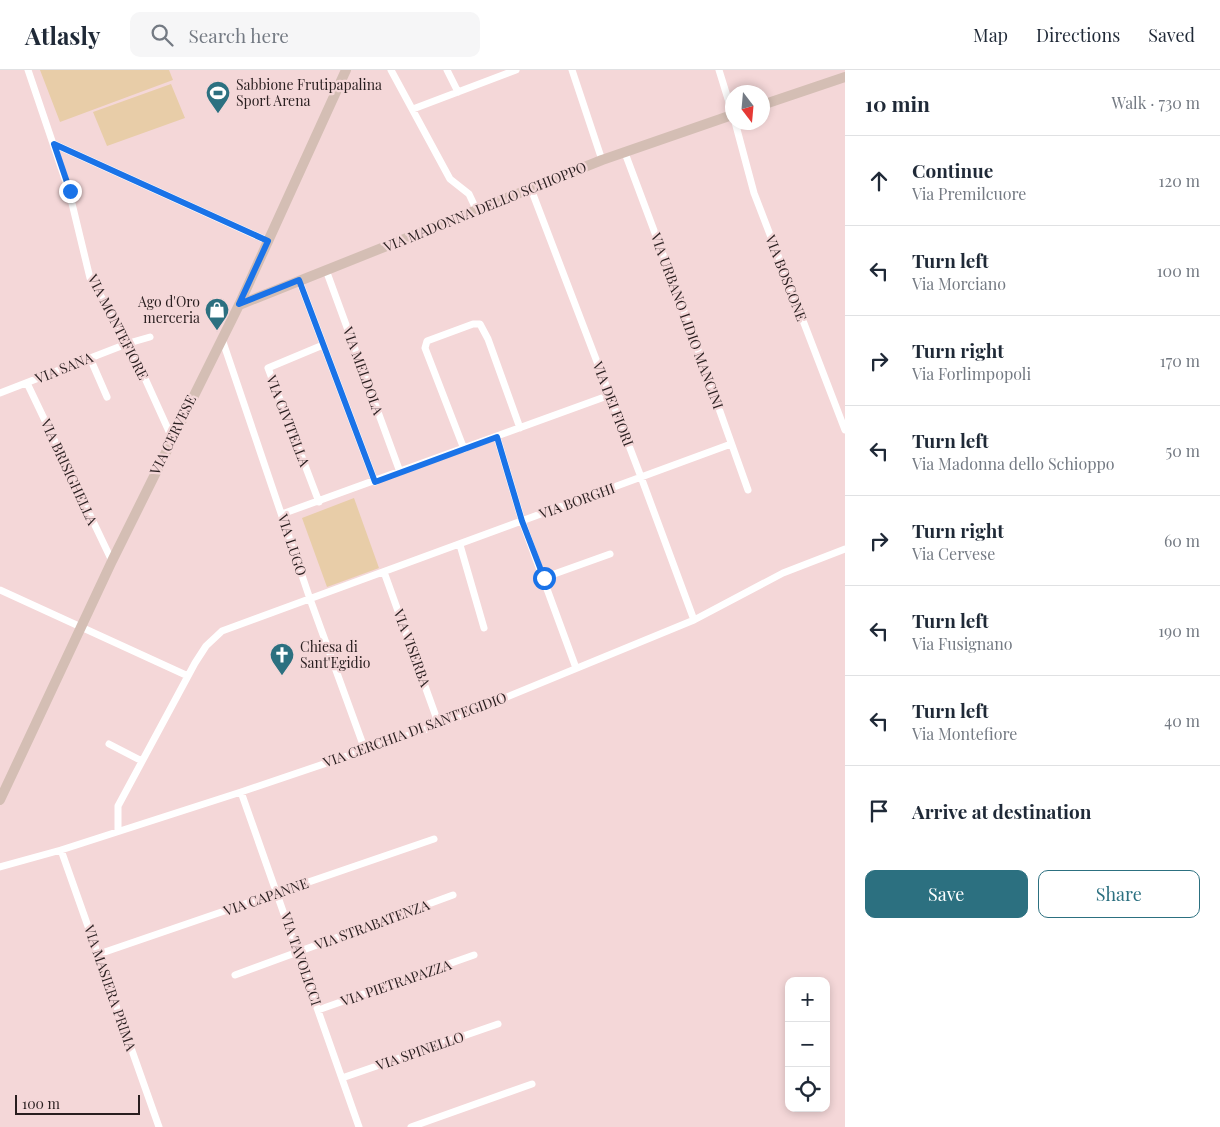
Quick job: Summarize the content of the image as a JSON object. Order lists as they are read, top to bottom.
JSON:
{
  "streets": {
    "main road": ["VIA MADONNA DELLO SCHIOPPO", "VIA CERVESE"],
    "street": [
      "VIA BOSCONE",
      "VIA URBANO LIDIO MANCINI",
      "VIA MONTEFIORE",
      "VIA SANA",
      "VIA MELDOLA",
      "VIA DEI FIORI",
      "VIA CIVITELLA",
      "VIA BRISIGHELLA",
      "VIA BORGHI",
      "VIA LUGO",
      "VIA VISERBA",
      "VIA CERCHIA DI SANT'EGIDIO",
      "VIA CAPANNE",
      "VIA STRABATENZA",
      "VIA TAVOLICCI",
      "VIA PIETRAPAZZA",
      "VIA MASIERA PRIMA",
      "VIA SPINELLO"
    ]
  },
  "crossings": [
    ["VIA MADONNA DELLO SCHIOPPO", "VIA URBANO LIDIO MANCINI"],
    ["VIA MADONNA DELLO SCHIOPPO", "VIA MELDOLA"],
    ["VIA MADONNA DELLO SCHIOPPO", "VIA DEI FIORI"],
    ["VIA MADONNA DELLO SCHIOPPO", "VIA CERVESE"],
    ["VIA URBANO LIDIO MANCINI", "VIA BORGHI"],
    ["VIA MONTEFIORE", "VIA SANA"],
    ["VIA MONTEFIORE", "VIA CERVESE"],
    ["VIA SANA", "VIA BRISIGHELLA"],
    ["VIA DEI FIORI", "VIA BORGHI"],
    ["VIA DEI FIORI", "VIA CERCHIA DI SANT'EGIDIO"],
    ["VIA CERVESE", "VIA BRISIGHELLA"],
    ["VIA CERVESE", "VIA LUGO"],
    ["VIA BORGHI", "VIA LUGO"],
    ["VIA BORGHI", "VIA VISERBA"],
    ["VIA BORGHI", "VIA CERCHIA DI SANT'EGIDIO"],
    ["VIA LUGO", "VIA CERCHIA DI SANT'EGIDIO"],
    ["VIA VISERBA", "VIA CERCHIA DI SANT'EGIDIO"],
    ["VIA CERCHIA DI SANT'EGIDIO", "VIA TAVOLICCI"],
    ["VIA CERCHIA DI SANT'EGIDIO", "VIA MASIERA PRIMA"],
    ["VIA CAPANNE", "VIA TAVOLICCI"],
    ["VIA CAPANNE", "VIA MASIERA PRIMA"],
    ["VIA STRABATENZA", "VIA TAVOLICCI"],
    ["VIA TAVOLICCI", "VIA PIETRAPAZZA"],
    ["VIA TAVOLICCI", "VIA SPINELLO"]
  ],
  "places": {
    "sports": ["Sabbione Frutipapalina Sport Arena"],
    "shop": ["Ago d'Oro merceria"],
    "church": ["Chiesa di Sant'Egidio"]
  },
  "scale_bar": "100 m",
  "north": "bottom",
  "page": {
    "header": "Atlasly",
    "search": "Search here",
    "nav": ["Map", "Directions", "Saved"],
    "heading": ["10 min", "Walk · 730 m"],
    "list": [
      ["Continue", "Via Premilcuore", "120 m"],
      ["Turn left", "Via Morciano", "100 m"],
      ["Turn right", "Via Forlimpopoli", "170 m"],
      ["Turn left", "Via Madonna dello Schioppo", "50 m"],
      ["Turn right", "Via Cervese", "60 m"],
      ["Turn left", "Via Fusignano", "190 m"],
      ["Turn left", "Via Montefiore", "40 m"],
      "Arrive at destination"
    ],
    "buttons": ["Save", "Share"],
    "map_buttons": ["+", "−"],
    "scale": "100 m"
  }
}
